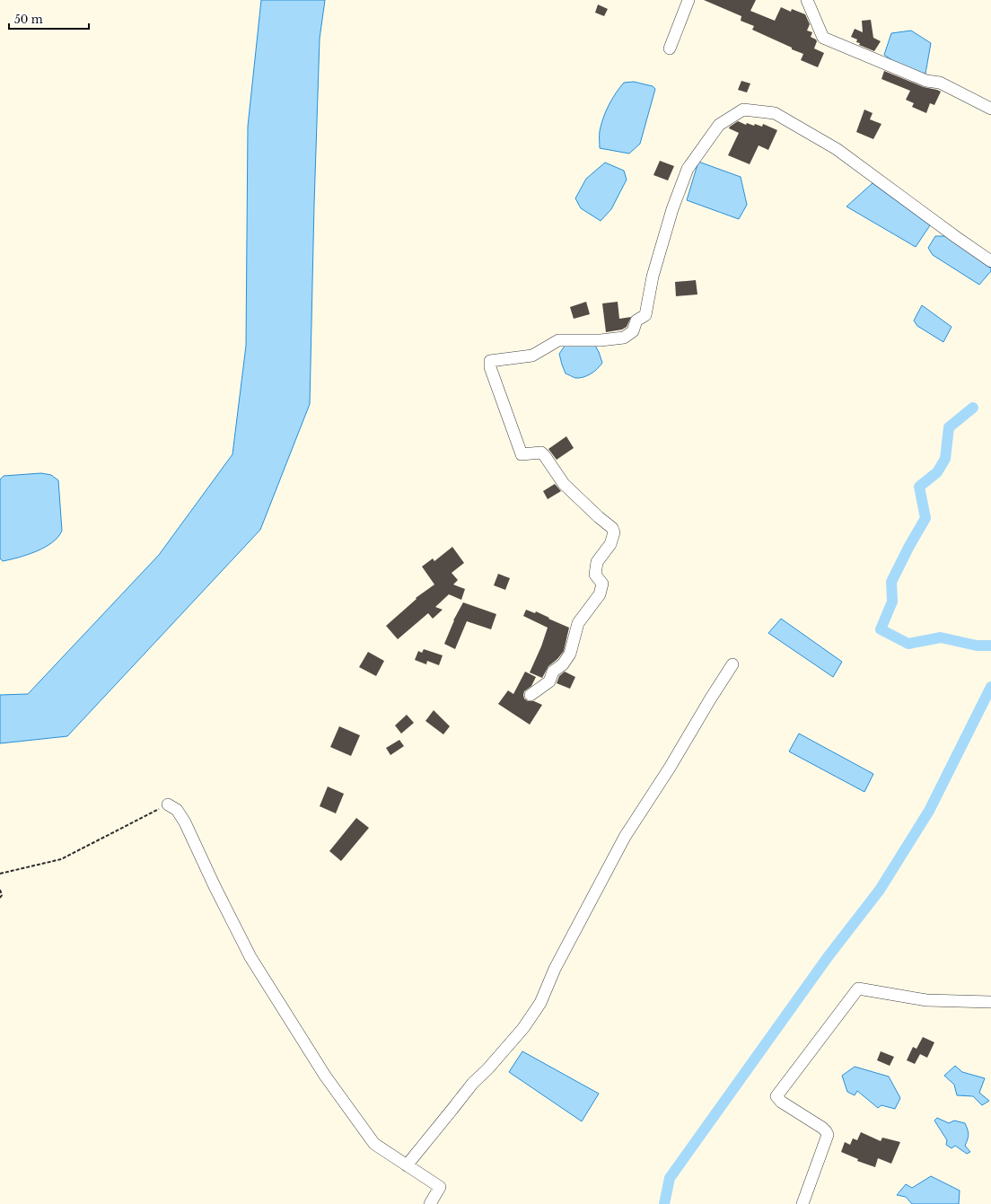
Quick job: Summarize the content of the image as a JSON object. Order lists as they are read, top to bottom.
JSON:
{
  "scale_bar": "50 m"
}
